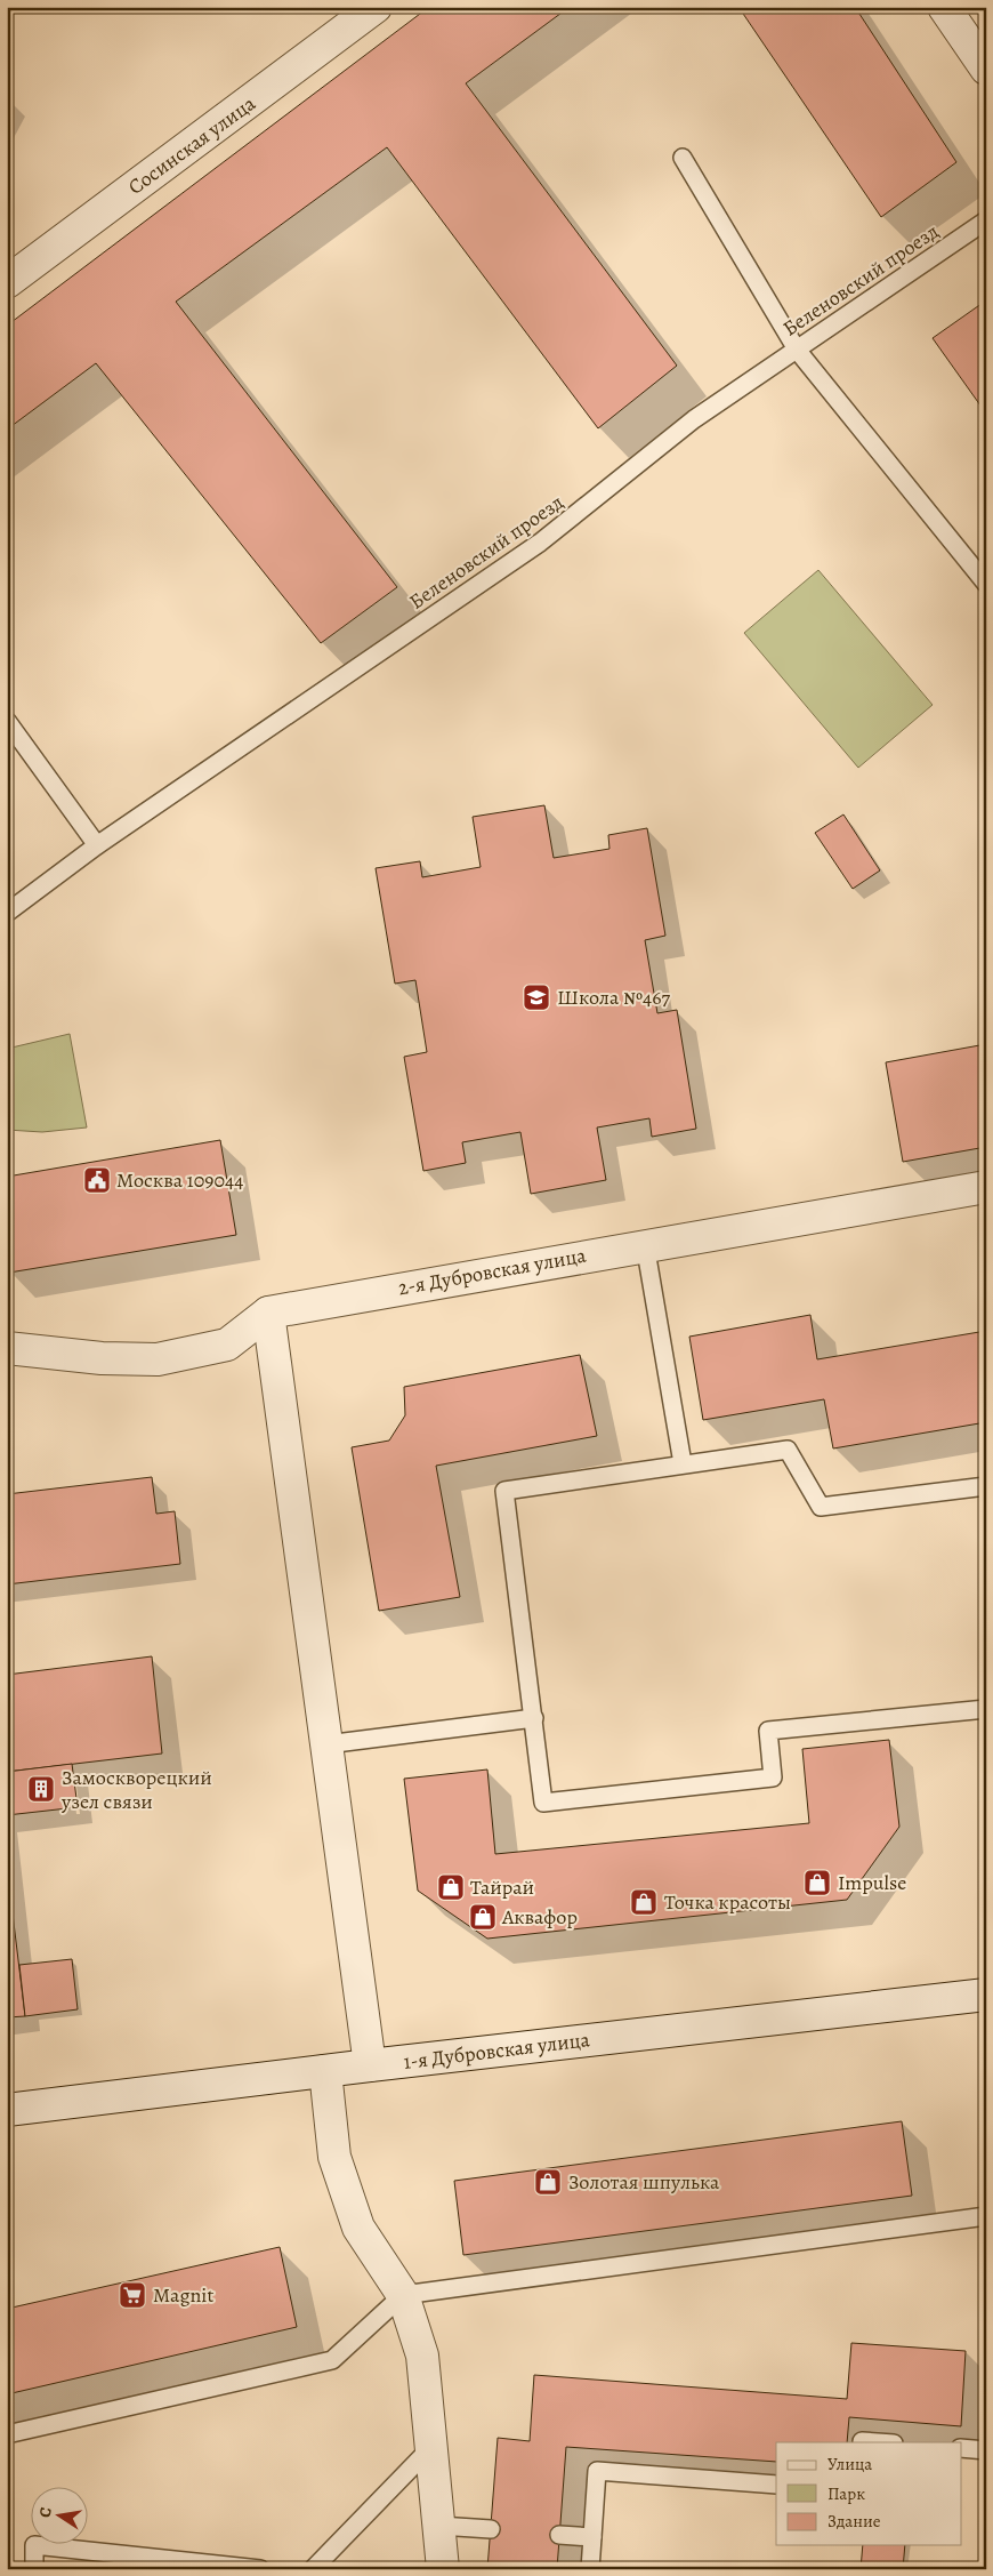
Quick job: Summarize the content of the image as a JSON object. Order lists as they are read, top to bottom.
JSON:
{
  "streets": {
    "street": ["Сосинская улица", "2-я Дубровская улица", "1-я Дубровская улица"],
    "lane": ["Беленовский проезд"]
  },
  "places": {
    "school or university": ["Школа №467"],
    "public building": ["Москва 109044"],
    "building": ["Замоскворецкий узел связи"],
    "shop": [
      "Impulse",
      "Тайрай",
      "Точка красоты",
      "Аквафор",
      "Золотая шпулька"
    ],
    "supermarket": ["Magnit"]
  },
  "legend": ["Улица", "Парк", "Здание"],
  "north": "left"
}
